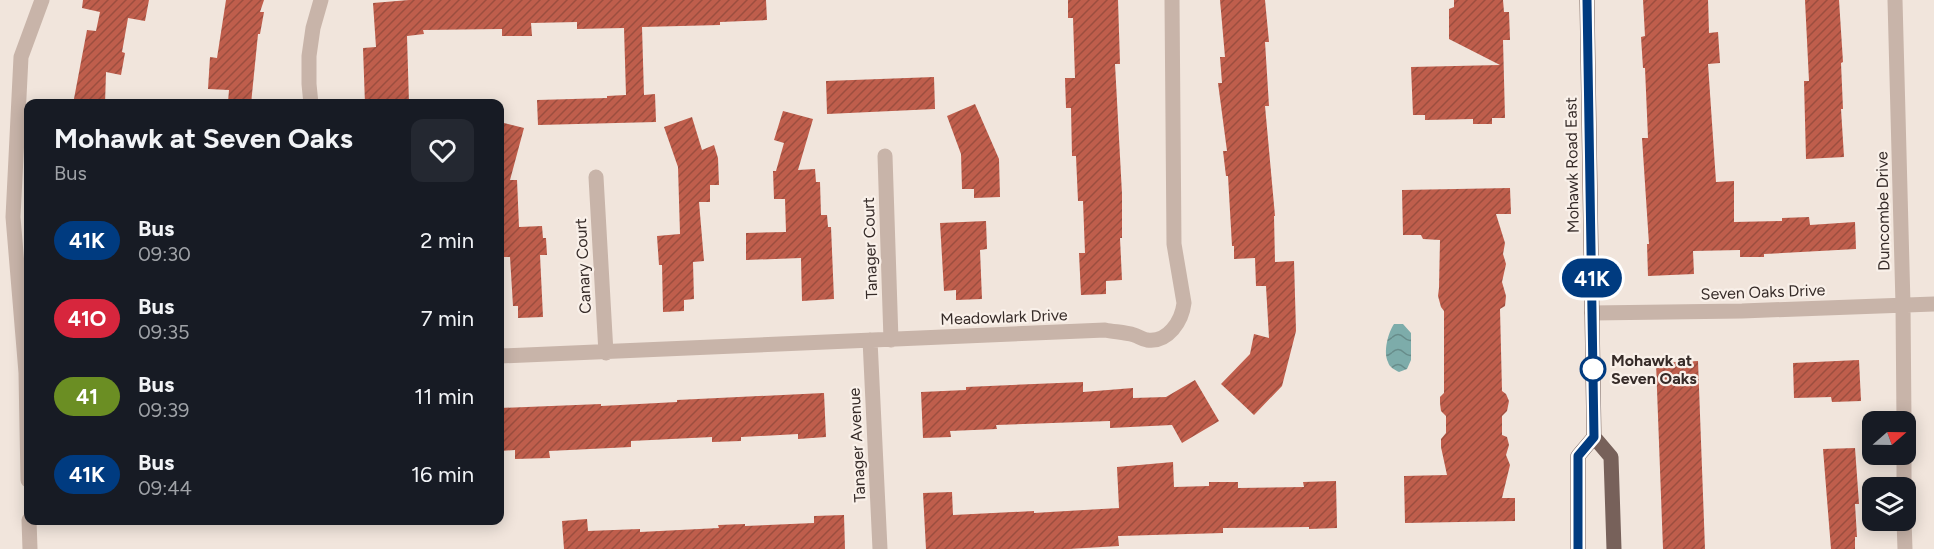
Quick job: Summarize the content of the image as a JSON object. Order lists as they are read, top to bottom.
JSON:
{
  "streets": {
    "main road": ["Mohawk Road East"],
    "street": [
      "Duncombe Drive",
      "Tanager Court",
      "Canary Court",
      "Seven Oaks Drive",
      "Meadowlark Drive",
      "Tanager Avenue"
    ]
  },
  "crossings": [
    ["Mohawk Road East", "Seven Oaks Drive"],
    ["Duncombe Drive", "Seven Oaks Drive"],
    ["Tanager Court", "Meadowlark Drive"],
    ["Canary Court", "Meadowlark Drive"],
    ["Meadowlark Drive", "Tanager Avenue"]
  ],
  "places": ["Mohawk at Seven Oaks"],
  "lines": ["bus line 41K"],
  "north": "right",
  "page": {
    "on_map": "41K",
    "heading": ["Mohawk at Seven Oaks", "Bus"],
    "list": [
      {
        "mark": "41K",
        "name": "Bus",
        "note": "09:30",
        "value": "2 min"
      },
      {
        "mark": "41O",
        "name": "Bus",
        "note": "09:35",
        "value": "7 min"
      },
      {
        "mark": "41",
        "name": "Bus",
        "note": "09:39",
        "value": "11 min"
      },
      {
        "mark": "41K",
        "name": "Bus",
        "note": "09:44",
        "value": "16 min"
      }
    ]
  }
}
